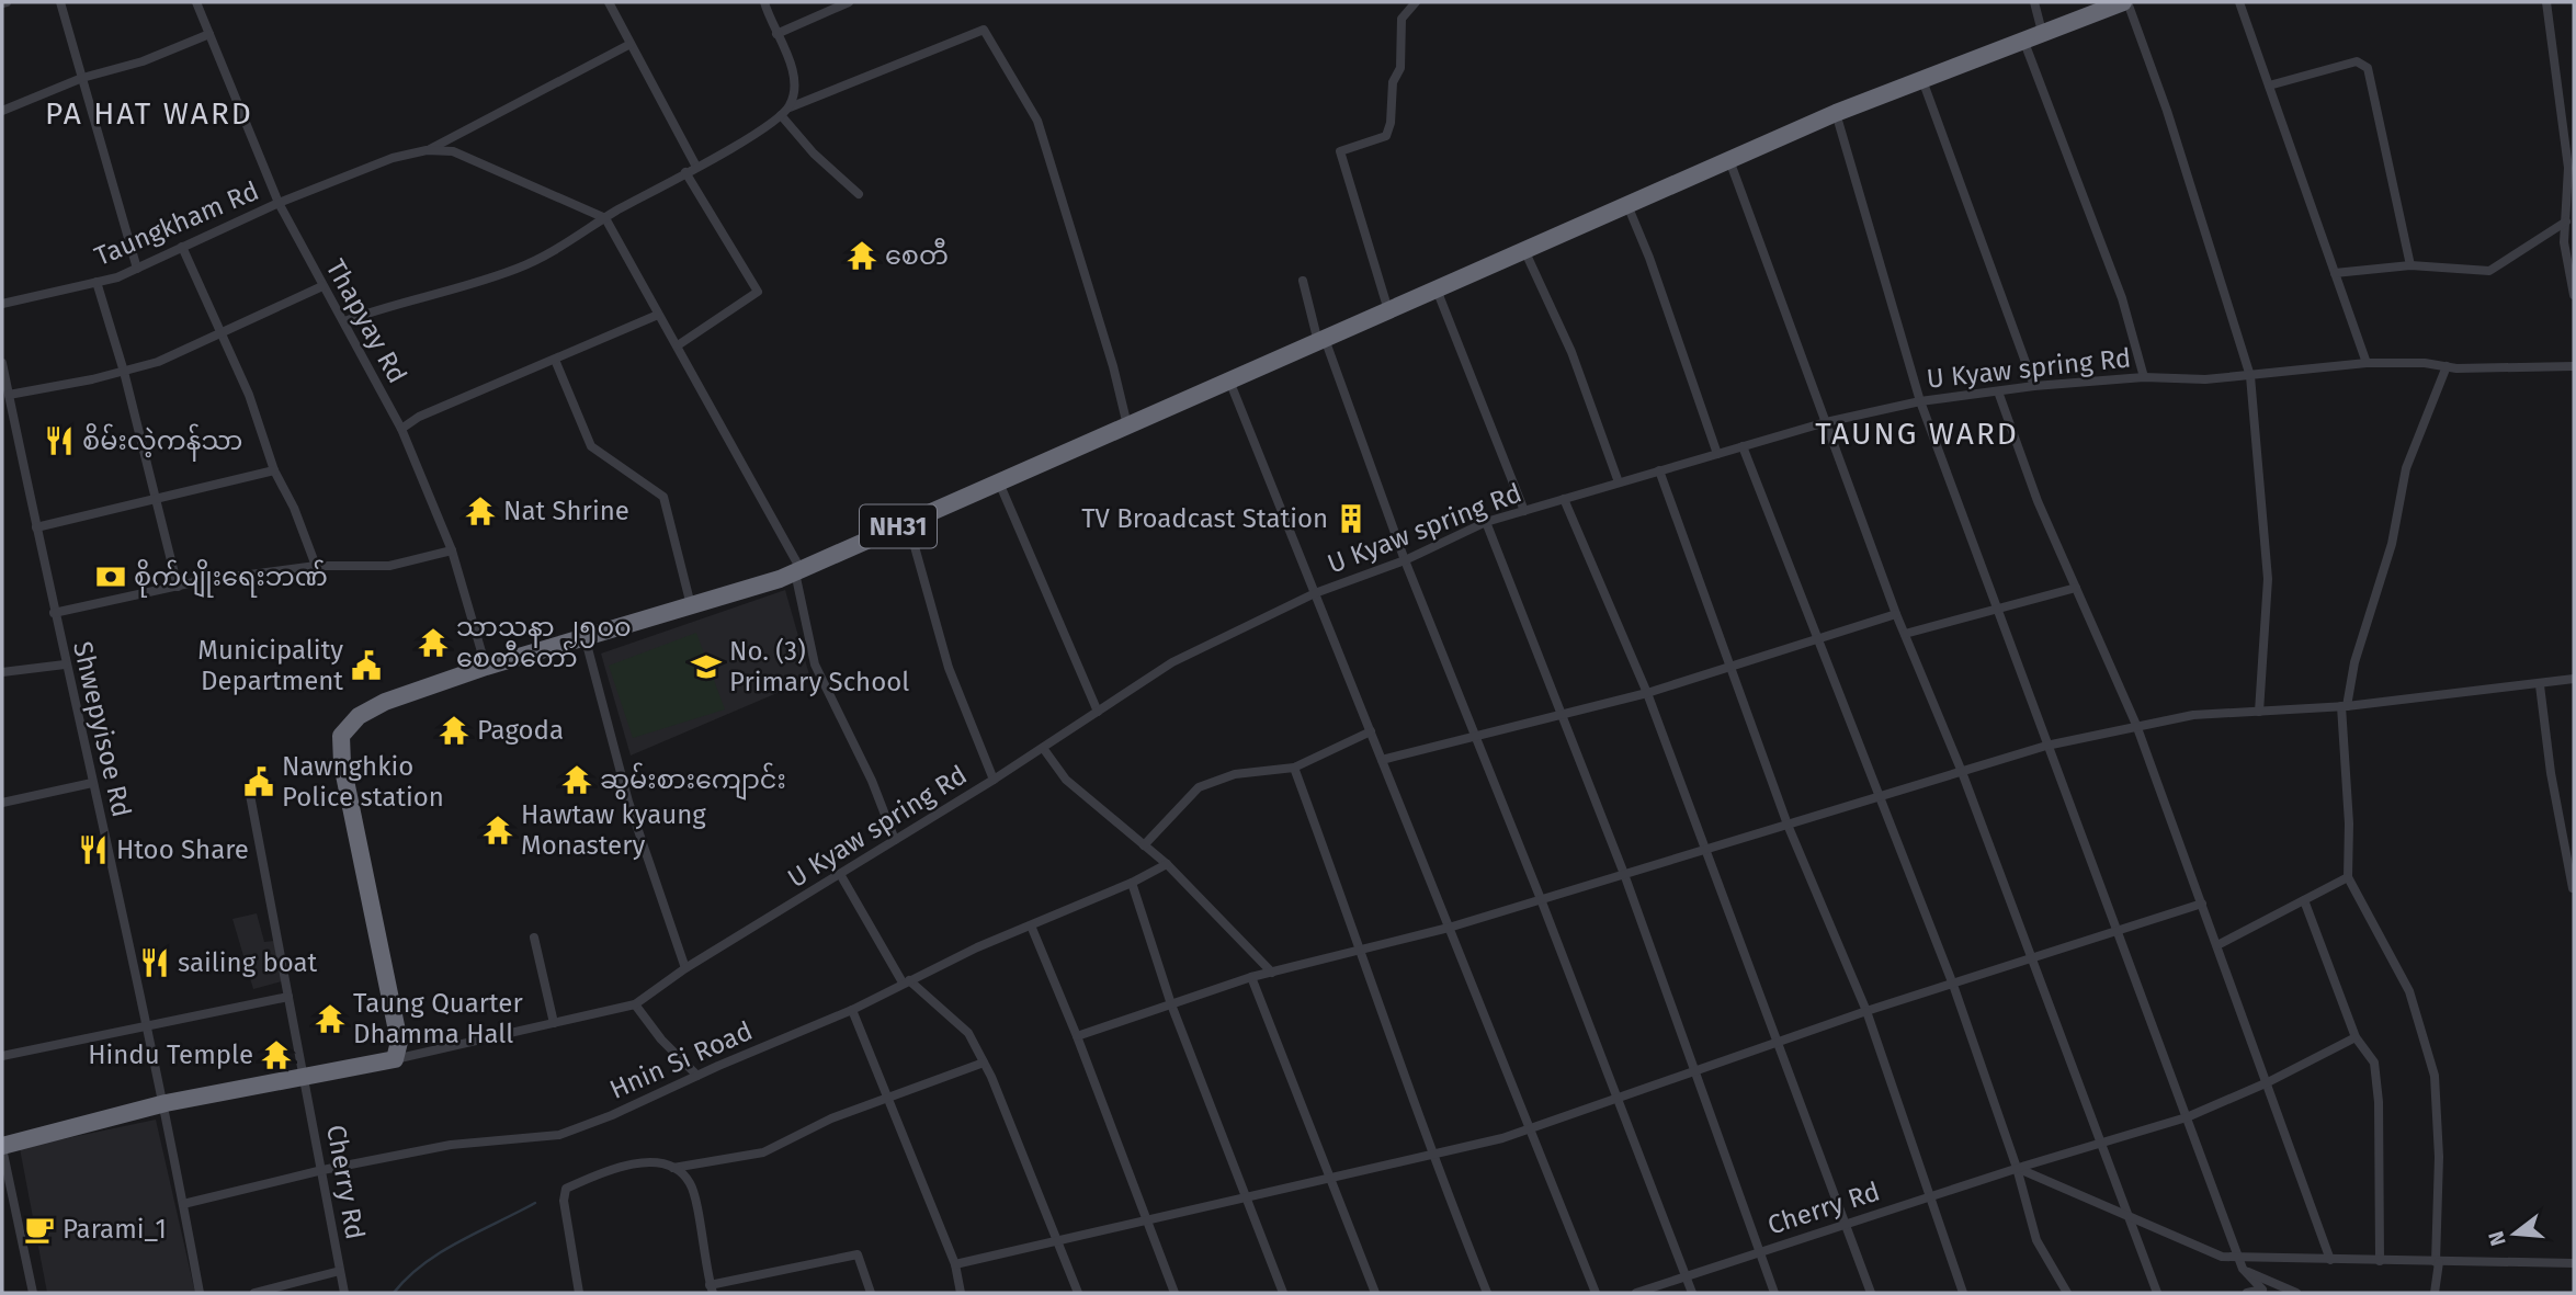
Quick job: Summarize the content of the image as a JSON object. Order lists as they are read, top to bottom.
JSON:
{
  "streets": {
    "highway": ["NH31"],
    "street": [
      "Taungkham Rd",
      "Thapyay Rd",
      "U Kyaw spring Rd",
      "Shwepyisoe Rd",
      "Hnin Si Road",
      "Cherry Rd"
    ]
  },
  "crossings": [
    ["Taungkham Rd", "Thapyay Rd"],
    ["Thapyay Rd", "NH31"],
    ["U Kyaw spring Rd", "NH31"],
    ["Shwepyisoe Rd", "Hnin Si Road"],
    ["Hnin Si Road", "Cherry Rd"]
  ],
  "districts": ["PA HAT WARD", "TAUNG WARD"],
  "places": {
    "temple": [
      "စေတီ",
      "Nat Shrine",
      "သာသနာ ၂၅၀၀ စေတီတော်",
      "Pagoda",
      "ဆွမ်းစားကျောင်း",
      "Hawtaw kyaung Monastery",
      "Taung Quarter Dhamma Hall",
      "Hindu Temple"
    ],
    "restaurant": ["စိမ်းလဲ့ကန်သာ", "Htoo Share", "sailing boat"],
    "building": ["TV Broadcast Station"],
    "bank": ["စိုက်ပျိုးရေးဘဏ်"],
    "public building": ["Municipality Department", "Nawnghkio Police station"],
    "school or university": ["No. (3) Primary School"],
    "cafe": ["Parami_1"]
  },
  "north": "left"
}
